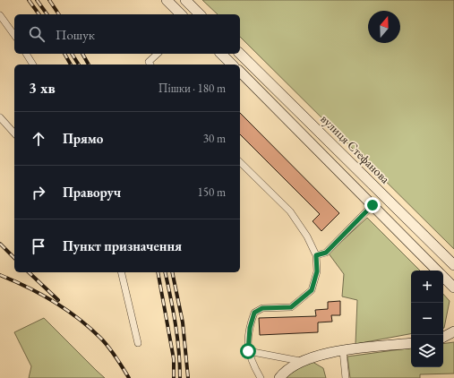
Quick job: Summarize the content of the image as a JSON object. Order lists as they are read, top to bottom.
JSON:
{
  "streets": {
    "main road": ["вулиця Стефанова"]
  },
  "north": "top",
  "page": {
    "search": "Пошук",
    "heading": ["3 хв", "Пішки · 180 m"],
    "list": [
      ["Прямо", "30 m"],
      ["Праворуч", "150 m"],
      "Пункт призначення"
    ],
    "map_buttons": ["+", "−"]
  }
}
